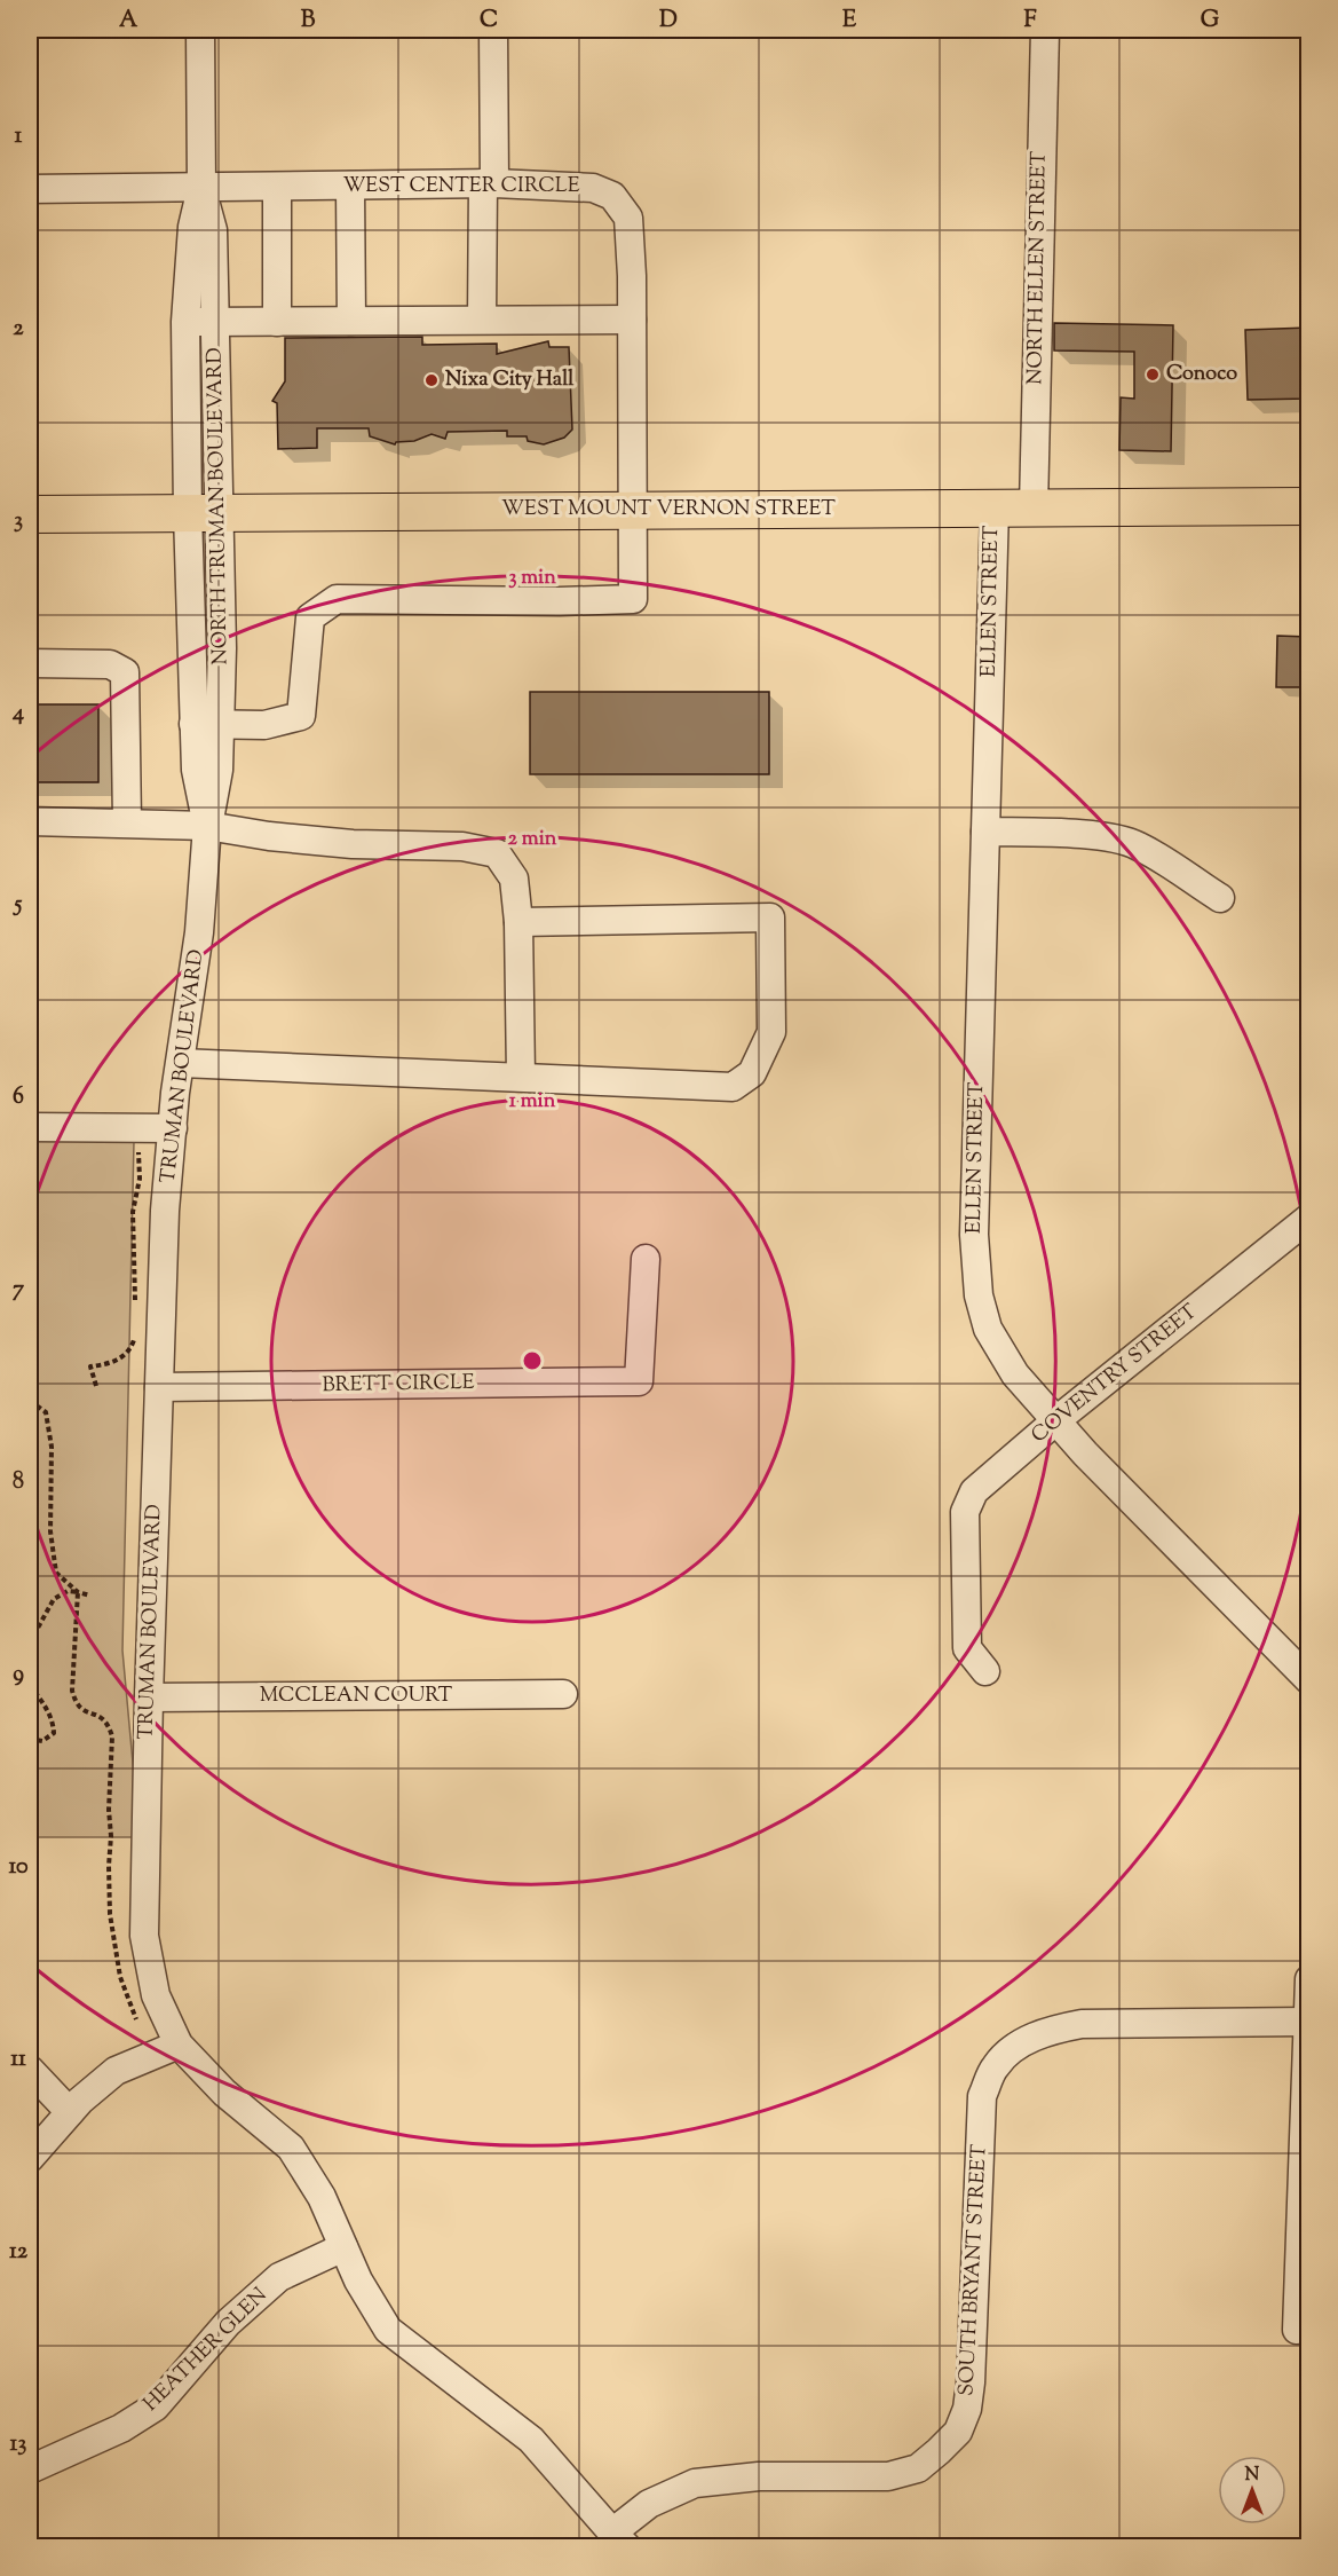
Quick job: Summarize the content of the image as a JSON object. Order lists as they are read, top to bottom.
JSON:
{
  "streets": {
    "main road": ["WEST MOUNT VERNON STREET"],
    "street": [
      "WEST CENTER CIRCLE",
      "NORTH ELLEN STREET",
      "NORTH TRUMAN BOULEVARD",
      "ELLEN STREET",
      "TRUMAN BOULEVARD",
      "COVENTRY STREET",
      "BRETT CIRCLE",
      "MCCLEAN COURT",
      "SOUTH BRYANT STREET",
      "HEATHER GLEN"
    ]
  },
  "crossings": [
    ["WEST CENTER CIRCLE", "NORTH TRUMAN BOULEVARD"],
    ["WEST CENTER CIRCLE", "WEST MOUNT VERNON STREET"],
    ["WEST CENTER CIRCLE", "TRUMAN BOULEVARD"],
    ["NORTH ELLEN STREET", "WEST MOUNT VERNON STREET"],
    ["NORTH TRUMAN BOULEVARD", "WEST MOUNT VERNON STREET"],
    ["NORTH TRUMAN BOULEVARD", "TRUMAN BOULEVARD"],
    ["WEST MOUNT VERNON STREET", "ELLEN STREET"],
    ["WEST MOUNT VERNON STREET", "TRUMAN BOULEVARD"],
    ["ELLEN STREET", "COVENTRY STREET"],
    ["TRUMAN BOULEVARD", "BRETT CIRCLE"],
    ["TRUMAN BOULEVARD", "MCCLEAN COURT"],
    ["TRUMAN BOULEVARD", "SOUTH BRYANT STREET"],
    ["TRUMAN BOULEVARD", "HEATHER GLEN"]
  ],
  "places": ["Conoco", "Nixa City Hall"],
  "north": "top",
  "grid": {
    "columns": [
      "A",
      "B",
      "C",
      "D",
      "E",
      "F",
      "G"
    ],
    "rows": [
      "1",
      "2",
      "3",
      "4",
      "5",
      "6",
      "7",
      "8",
      "9",
      "10",
      "11",
      "12",
      "13"
    ]
  },
  "rings": ["3 min", "2 min", "1 min"]
}
